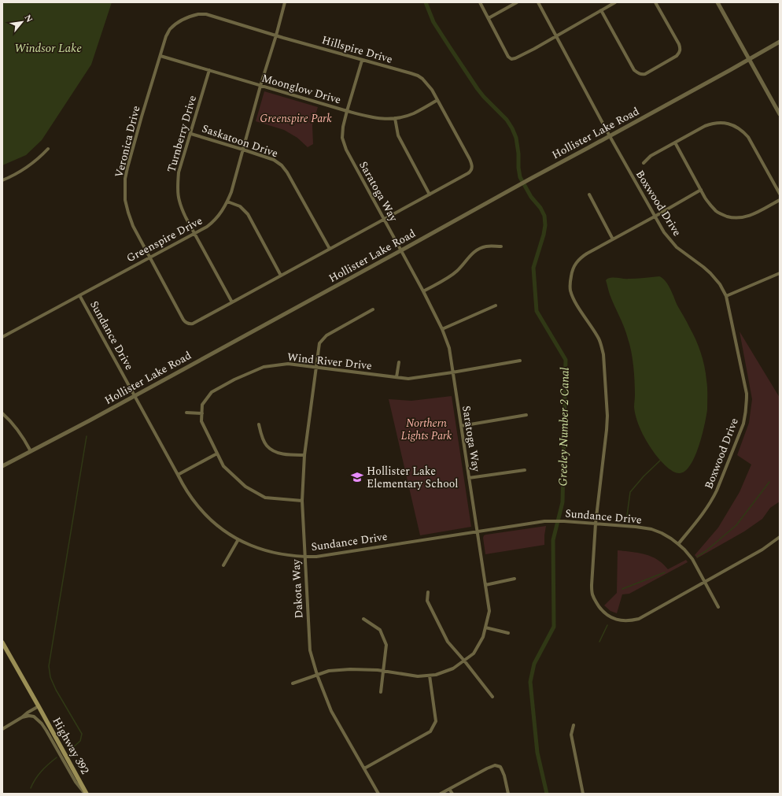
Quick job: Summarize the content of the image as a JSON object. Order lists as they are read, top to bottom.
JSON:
{
  "streets": {
    "main road": ["Highway 392"],
    "street": [
      "Hillspire Drive",
      "Moonglow Drive",
      "Hollister Lake Road",
      "Turnberry Drive",
      "Saskatoon Drive",
      "Veronica Drive",
      "Saratoga Way",
      "Boxwood Drive",
      "Greenspire Drive",
      "Sundance Drive",
      "Wind River Drive",
      "Dakota Way"
    ]
  },
  "crossings": [
    ["Hillspire Drive", "Moonglow Drive"],
    ["Hillspire Drive", "Veronica Drive"],
    ["Hillspire Drive", "Saratoga Way"],
    ["Hillspire Drive", "Greenspire Drive"],
    ["Moonglow Drive", "Turnberry Drive"],
    ["Moonglow Drive", "Veronica Drive"],
    ["Moonglow Drive", "Saratoga Way"],
    ["Moonglow Drive", "Greenspire Drive"],
    ["Hollister Lake Road", "Saratoga Way"],
    ["Hollister Lake Road", "Boxwood Drive"],
    ["Hollister Lake Road", "Sundance Drive"],
    ["Turnberry Drive", "Saskatoon Drive"],
    ["Turnberry Drive", "Veronica Drive"],
    ["Turnberry Drive", "Greenspire Drive"],
    ["Saskatoon Drive", "Greenspire Drive"],
    ["Veronica Drive", "Greenspire Drive"],
    ["Saratoga Way", "Sundance Drive"],
    ["Saratoga Way", "Wind River Drive"],
    ["Saratoga Way", "Dakota Way"],
    ["Boxwood Drive", "Sundance Drive"],
    ["Greenspire Drive", "Sundance Drive"],
    ["Sundance Drive", "Dakota Way"],
    ["Wind River Drive", "Dakota Way"]
  ],
  "water": ["Windsor Lake", "Greeley Number 2 Canal"],
  "parks": ["Greenspire Park", "Northern Lights Park"],
  "places": {
    "school or university": ["Hollister Lake Elementary School"]
  },
  "north": "top right"
}
